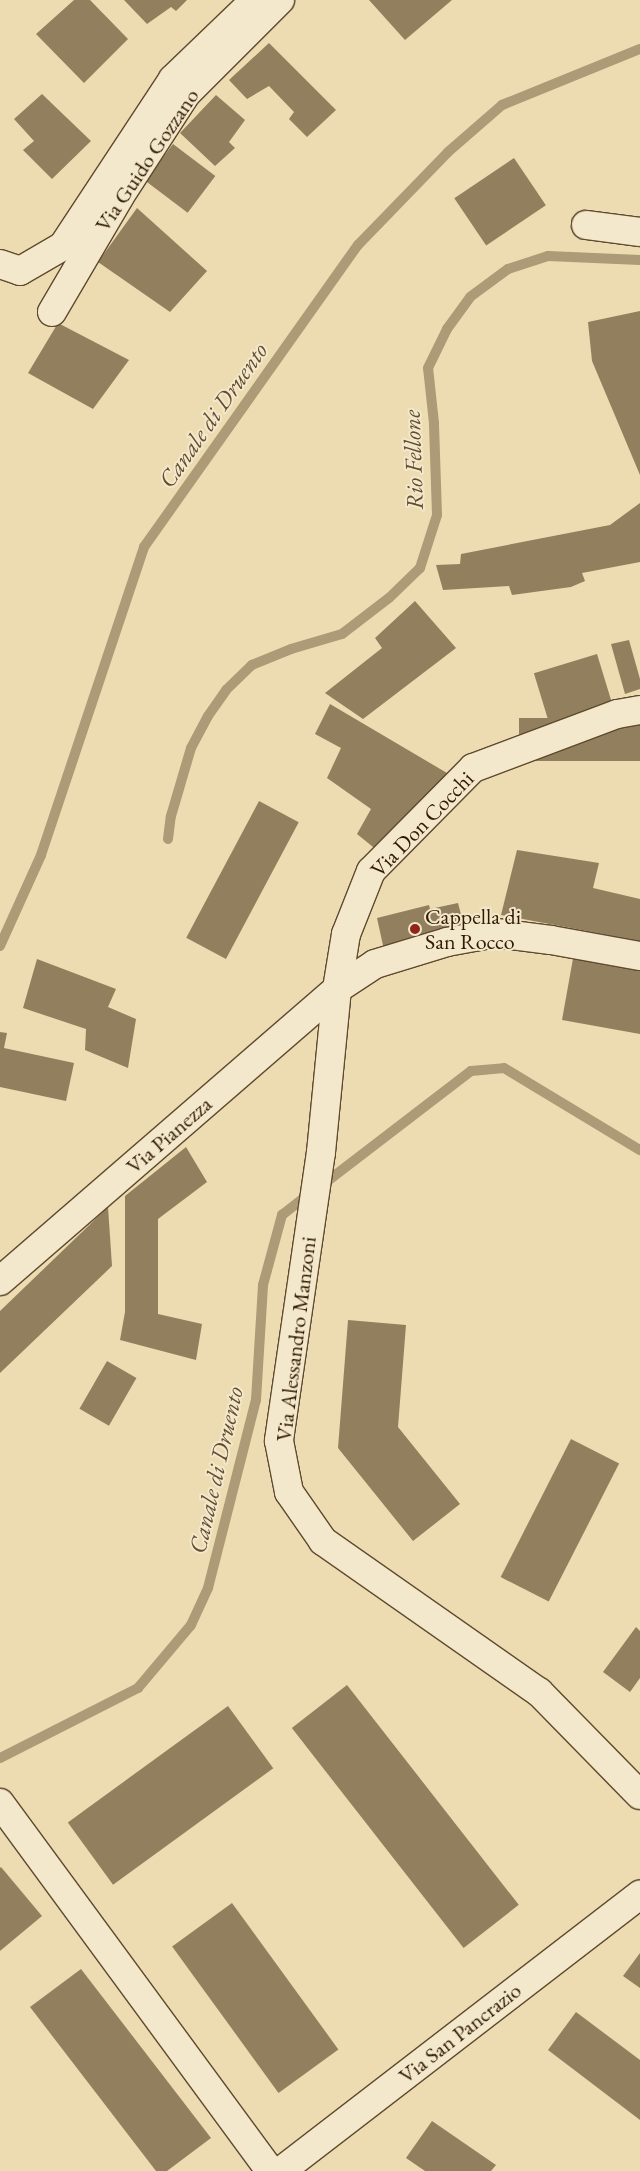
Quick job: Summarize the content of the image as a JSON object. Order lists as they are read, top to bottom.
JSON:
{
  "streets": {
    "street": [
      "Via Guido Gozzano",
      "Via Don Cocchi",
      "Via Pianezza",
      "Via Alessandro Manzoni",
      "Via San Pancrazio"
    ]
  },
  "crossings": [
    ["Via Don Cocchi", "Via Pianezza"],
    ["Via Don Cocchi", "Via Alessandro Manzoni"],
    ["Via Pianezza", "Via Alessandro Manzoni"]
  ],
  "water": ["Canale di Druento", "Rio Fellone"],
  "places": ["Cappella di San Rocco"]
}
